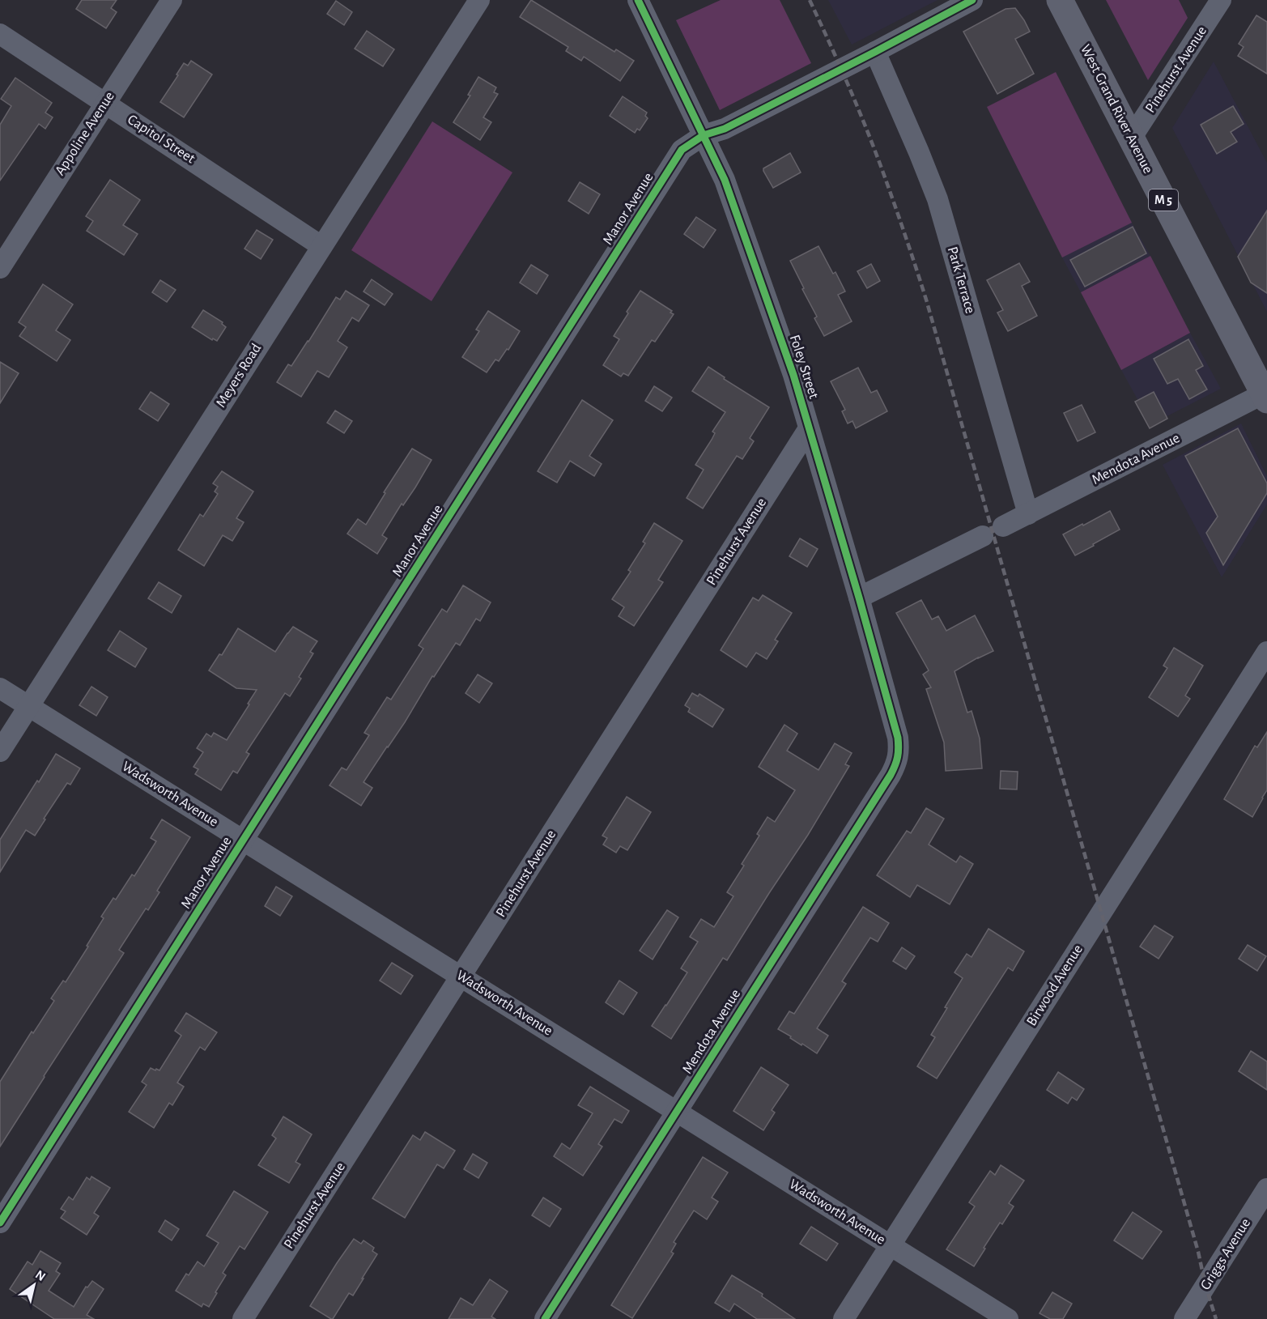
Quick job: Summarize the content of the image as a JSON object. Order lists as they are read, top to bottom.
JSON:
{
  "streets": {
    "main road": ["West Grand River Avenue", "M 5"],
    "street": [
      "Pinehurst Avenue",
      "Appoline Avenue",
      "Capitol Street",
      "Manor Avenue",
      "Park Terrace",
      "Foley Street",
      "Meyers Road",
      "Mendota Avenue",
      "Wadsworth Avenue",
      "Birwood Avenue",
      "Griggs Avenue"
    ]
  },
  "crossings": [
    ["Pinehurst Avenue", "West Grand River Avenue"],
    ["Pinehurst Avenue", "Foley Street"],
    ["Pinehurst Avenue", "Wadsworth Avenue"],
    ["West Grand River Avenue", "Mendota Avenue"],
    ["Appoline Avenue", "Capitol Street"],
    ["Capitol Street", "Meyers Road"],
    ["Manor Avenue", "Park Terrace"],
    ["Manor Avenue", "Foley Street"],
    ["Manor Avenue", "Wadsworth Avenue"],
    ["Park Terrace", "Mendota Avenue"],
    ["Foley Street", "Mendota Avenue"],
    ["Meyers Road", "Wadsworth Avenue"],
    ["Mendota Avenue", "Wadsworth Avenue"],
    ["Wadsworth Avenue", "Birwood Avenue"]
  ],
  "north": "top right"
}
